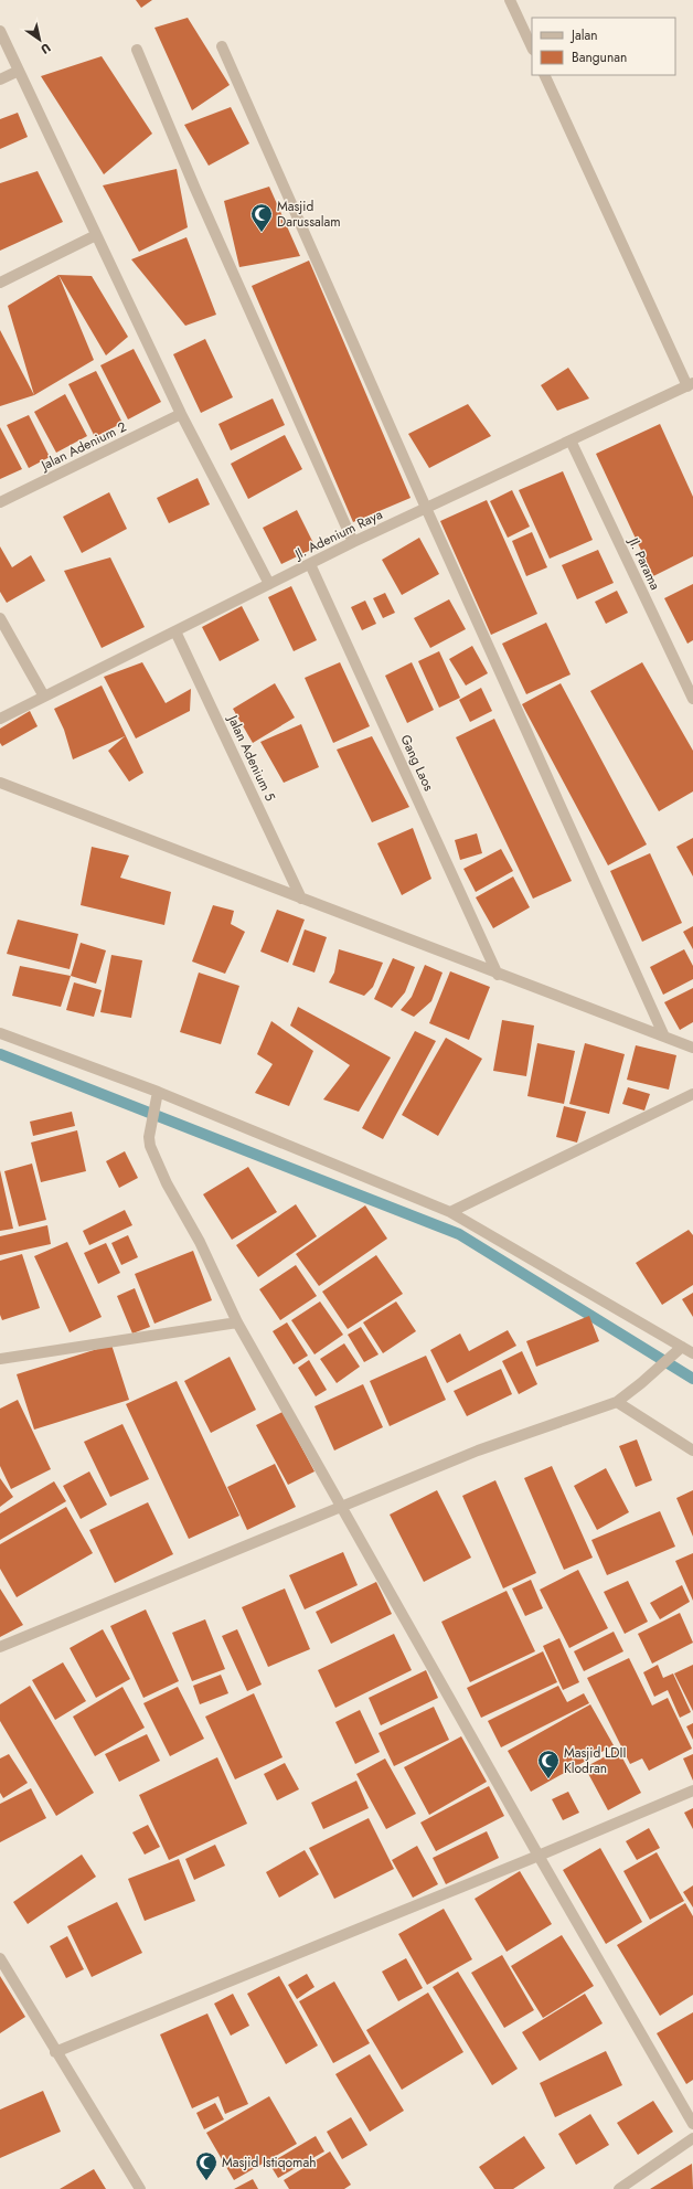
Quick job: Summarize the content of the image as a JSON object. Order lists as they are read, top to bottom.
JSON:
{
  "streets": {
    "street": [
      "Jalan Adenium 2",
      "Jl. Adenium Raya",
      "Jl. Parama",
      "Jalan Adenium 5",
      "Gang Laos"
    ]
  },
  "crossings": [
    ["Jl. Adenium Raya", "Jl. Parama"],
    ["Jl. Adenium Raya", "Jalan Adenium 5"],
    ["Jl. Adenium Raya", "Gang Laos"]
  ],
  "places": {
    "mosque": ["Masjid Darussalam", "Masjid LDII Klodran", "Masjid Istiqomah"]
  },
  "legend": ["Jalan", "Bangunan"],
  "north": "bottom right"
}
